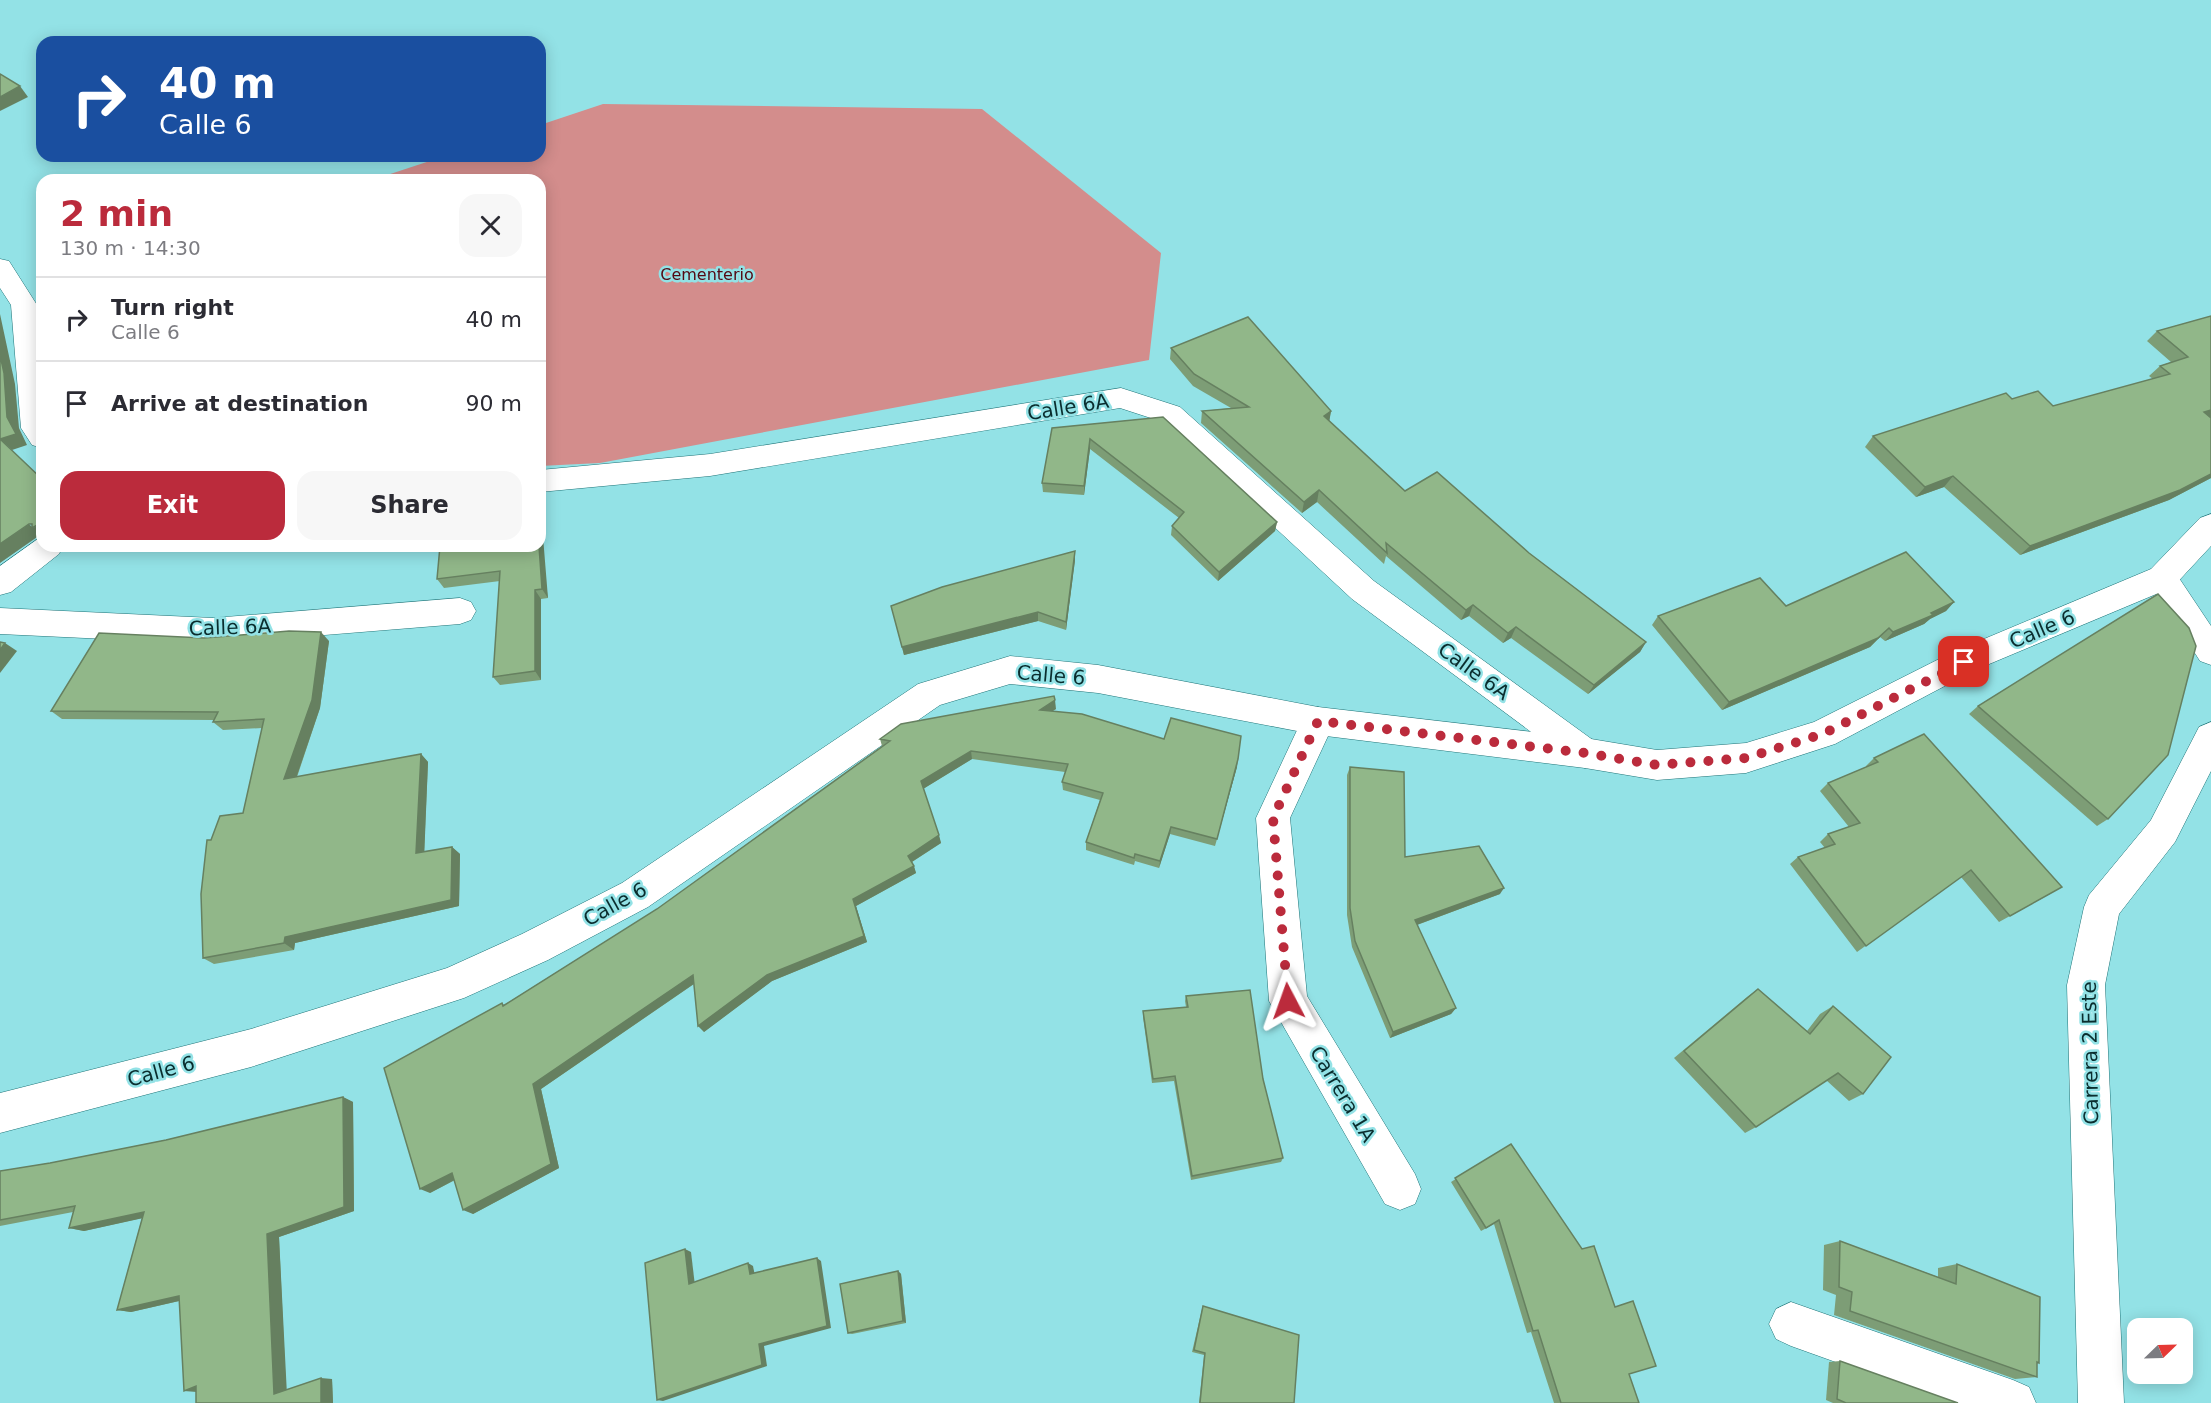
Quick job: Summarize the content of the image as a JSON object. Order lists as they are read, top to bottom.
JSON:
{
  "streets": {
    "street": [
      "Calle 6A",
      "Calle 6",
      "Carrera 2 Este",
      "Carrera 1A"
    ]
  },
  "crossings": [
    ["Calle 6A", "Calle 6"],
    ["Calle 6", "Carrera 1A"]
  ],
  "parks": ["Cementerio"],
  "north": "top right",
  "page": {
    "turn": ["40 m", "Calle 6"],
    "heading": ["2 min", "130 m · 14:30"],
    "list": [
      {
        "name": "Turn right",
        "note": "Calle 6",
        "value": "40 m"
      },
      {
        "name": "Arrive at destination",
        "value": "90 m"
      }
    ],
    "buttons": ["Exit", "Share"]
  }
}
